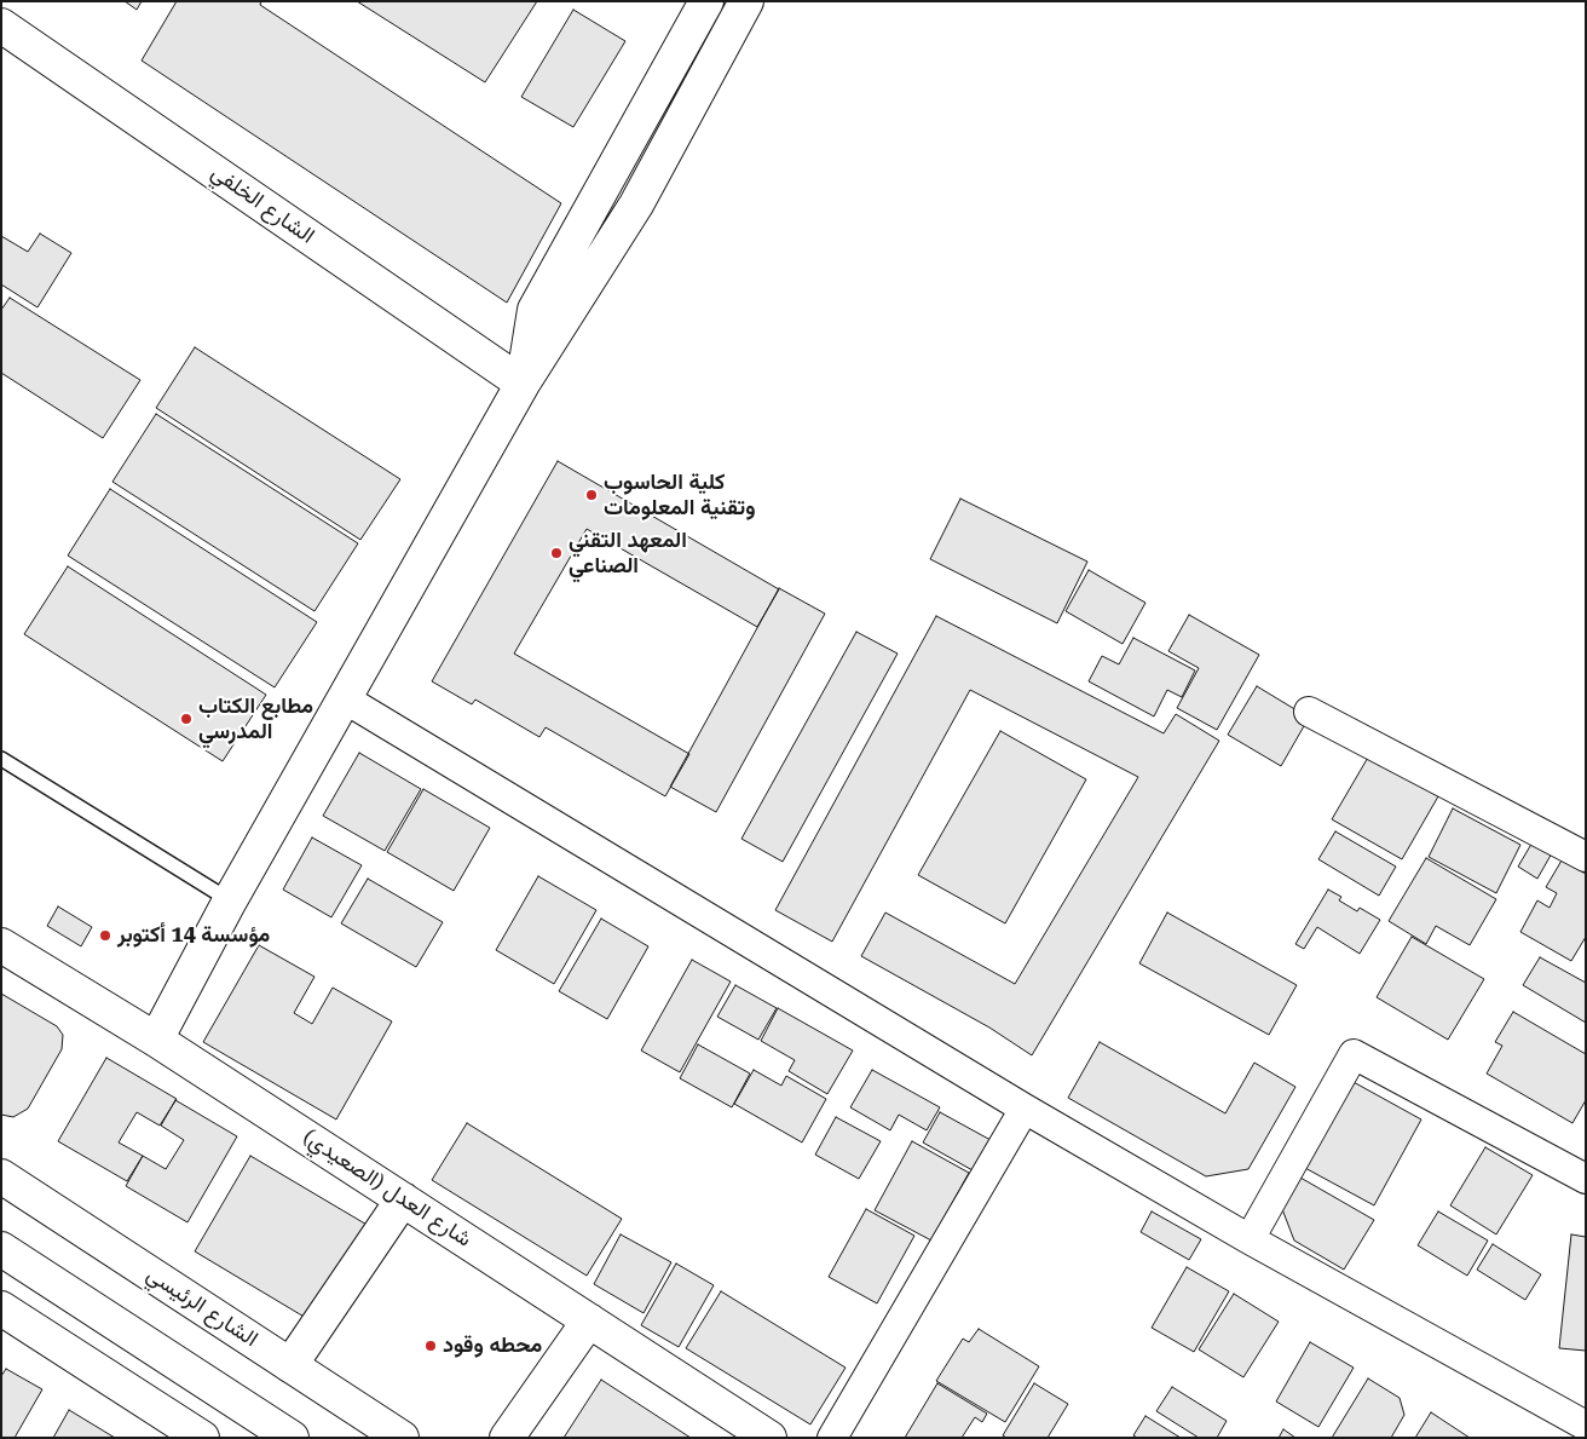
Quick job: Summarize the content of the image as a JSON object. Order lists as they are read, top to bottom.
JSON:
{
  "streets": {
    "street": ["الشارع الخلفي", "شارع العدل (الصعيدي)", "الشارع الرئيسي"]
  },
  "places": [
    "كلية الحاسوب وتقنية المعلومات",
    "المعهد التقني الصناعي",
    "مطابع الكتاب المدرسي",
    "مؤسسة 14 أكتوبر",
    "محطه وقود"
  ]
}
